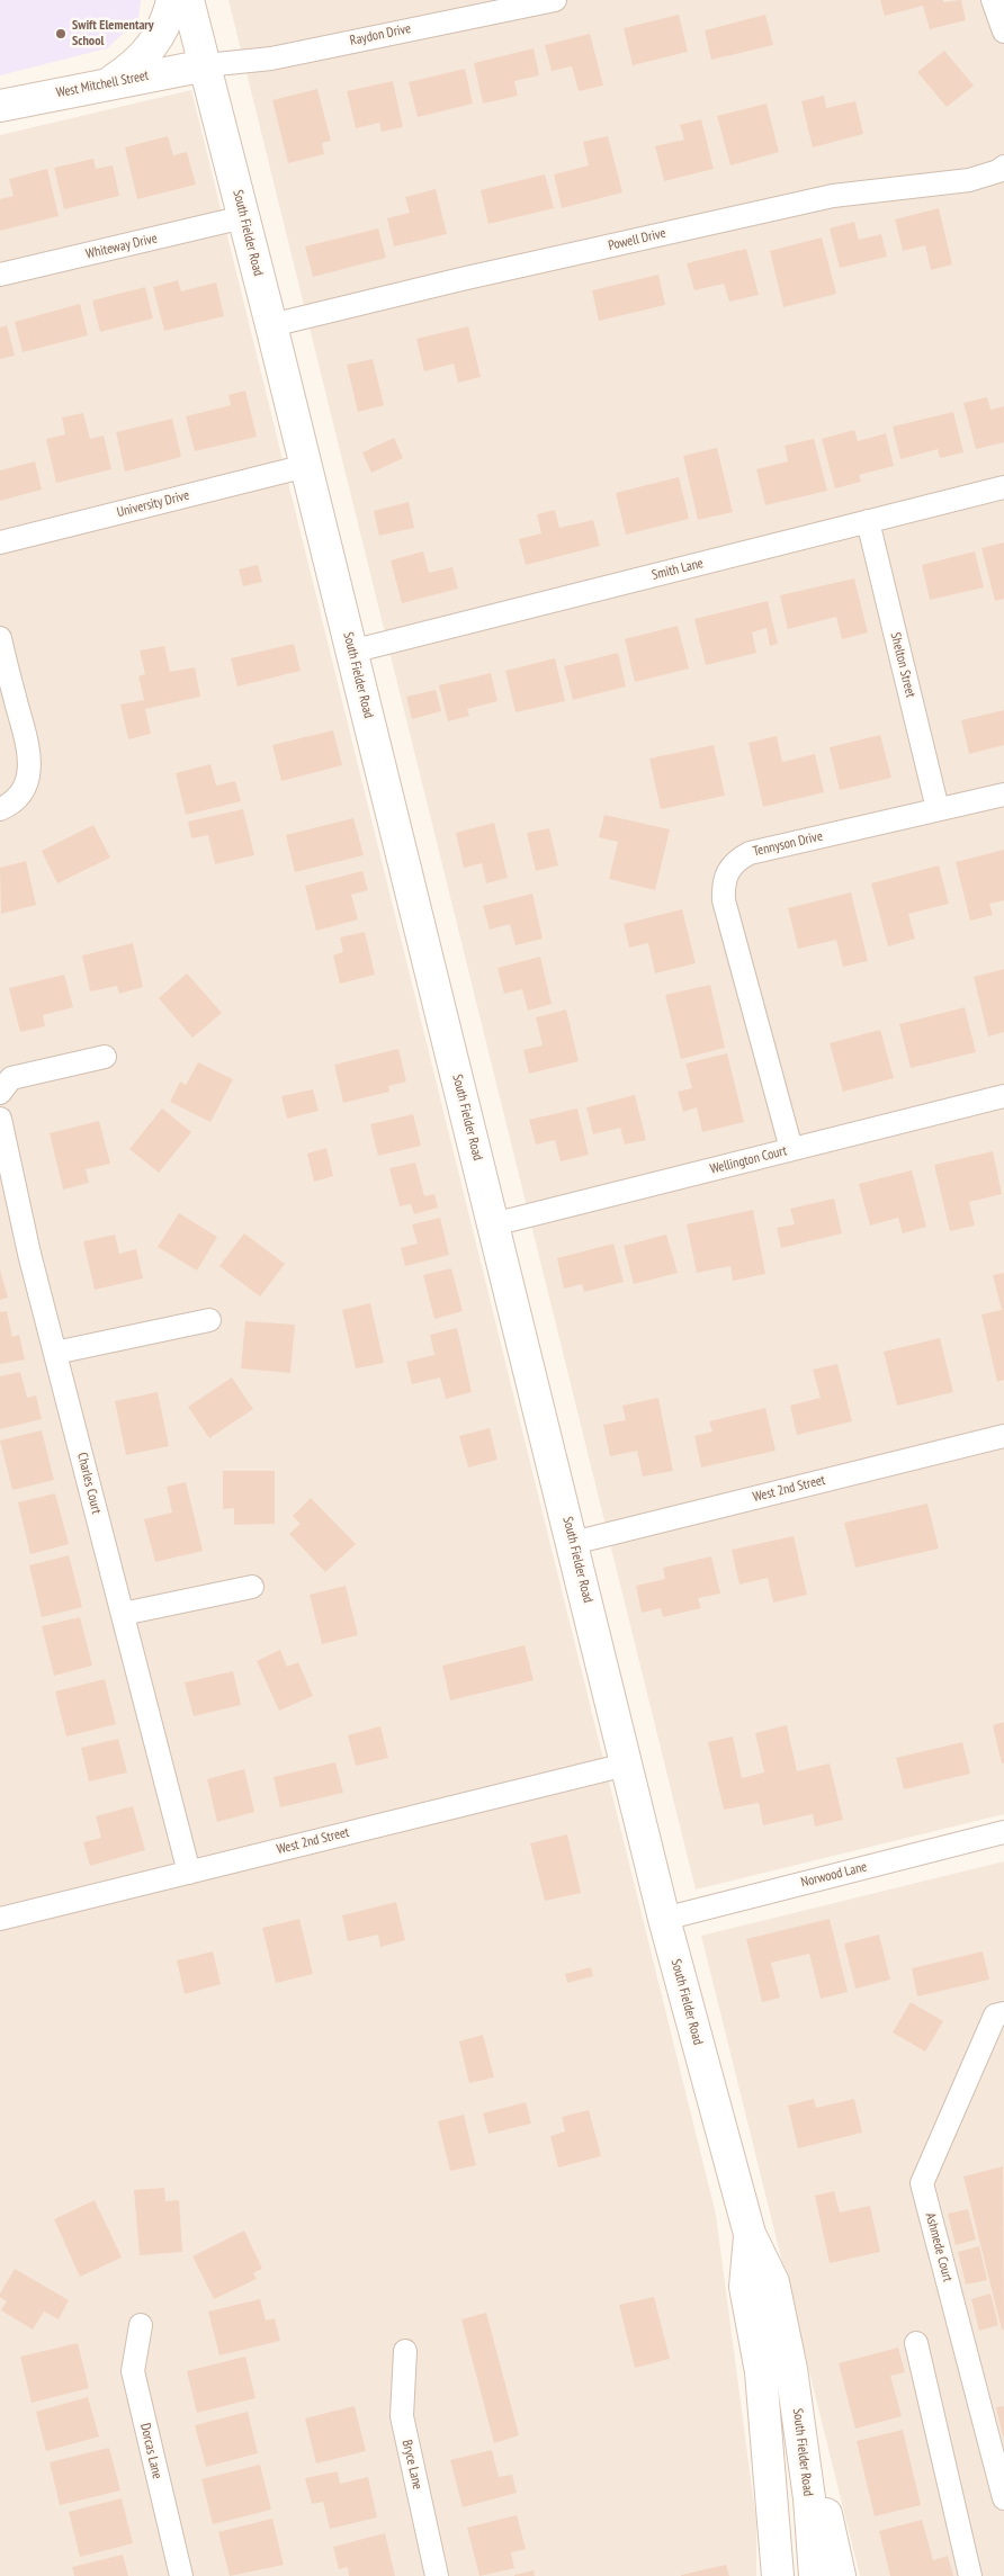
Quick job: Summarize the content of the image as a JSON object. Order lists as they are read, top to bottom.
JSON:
{
  "streets": {
    "main road": ["West Mitchell Street", "South Fielder Road"],
    "street": [
      "Raydon Drive",
      "Powell Drive",
      "Whiteway Drive",
      "University Drive",
      "Smith Lane",
      "Shelton Street",
      "Tennyson Drive",
      "Wellington Court",
      "Charles Court",
      "West 2nd Street",
      "Norwood Lane",
      "Ashmede Court",
      "Dorcas Lane",
      "Bryce Lane"
    ]
  },
  "crossings": [
    ["Raydon Drive", "West Mitchell Street"],
    ["Raydon Drive", "South Fielder Road"],
    ["West Mitchell Street", "South Fielder Road"],
    ["South Fielder Road", "Powell Drive"],
    ["South Fielder Road", "Whiteway Drive"],
    ["South Fielder Road", "University Drive"],
    ["South Fielder Road", "Smith Lane"],
    ["South Fielder Road", "Wellington Court"],
    ["South Fielder Road", "West 2nd Street"],
    ["South Fielder Road", "Norwood Lane"],
    ["Smith Lane", "Shelton Street"],
    ["Shelton Street", "Tennyson Drive"],
    ["Tennyson Drive", "Wellington Court"],
    ["Charles Court", "West 2nd Street"]
  ],
  "places": ["Swift Elementary School"]
}
